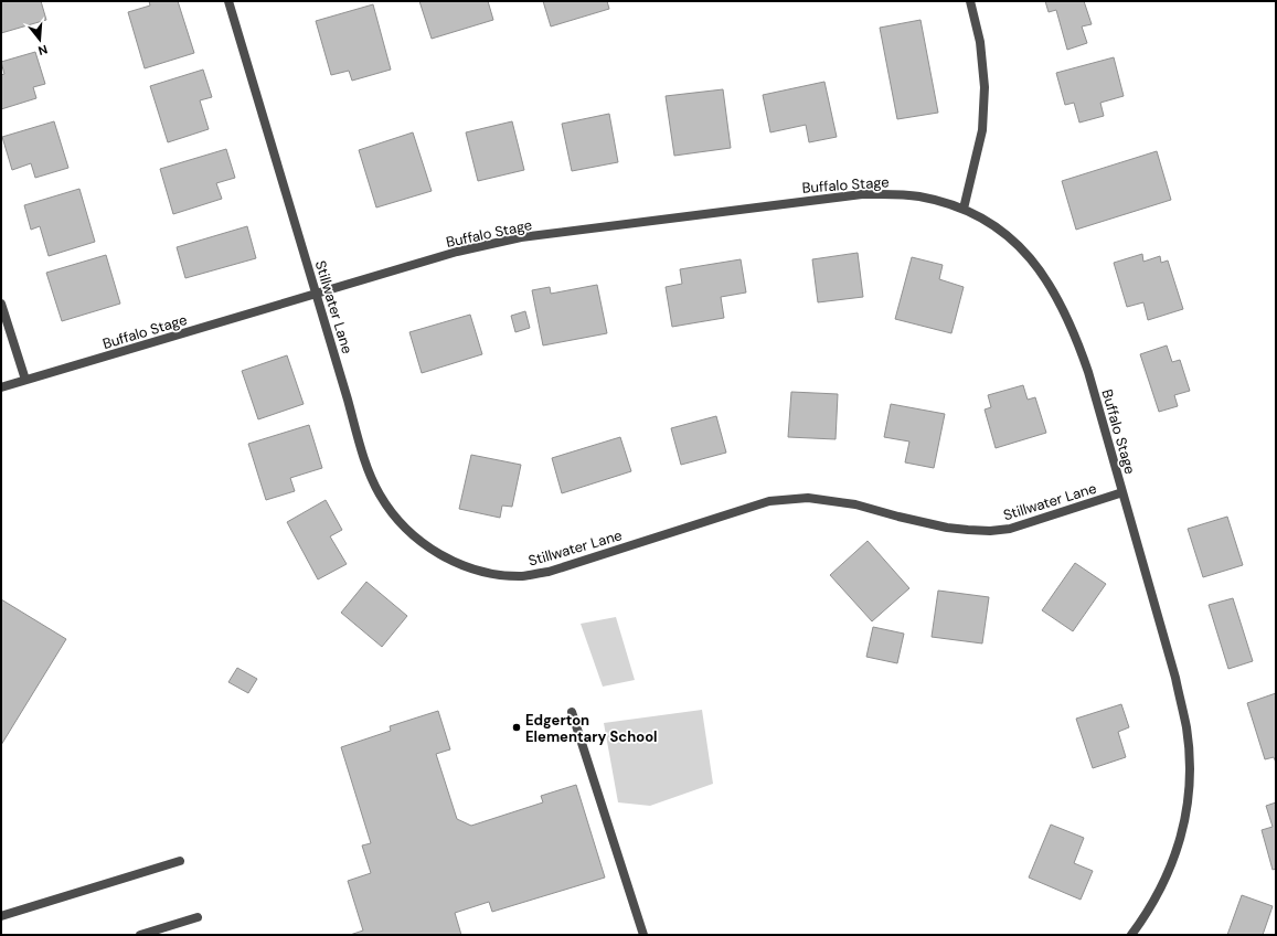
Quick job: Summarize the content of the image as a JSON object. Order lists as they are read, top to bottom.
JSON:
{
  "streets": {
    "street": ["Buffalo Stage", "Stillwater Lane"]
  },
  "crossings": [
    ["Buffalo Stage", "Stillwater Lane"]
  ],
  "places": ["Edgerton Elementary School"],
  "north": "bottom"
}
